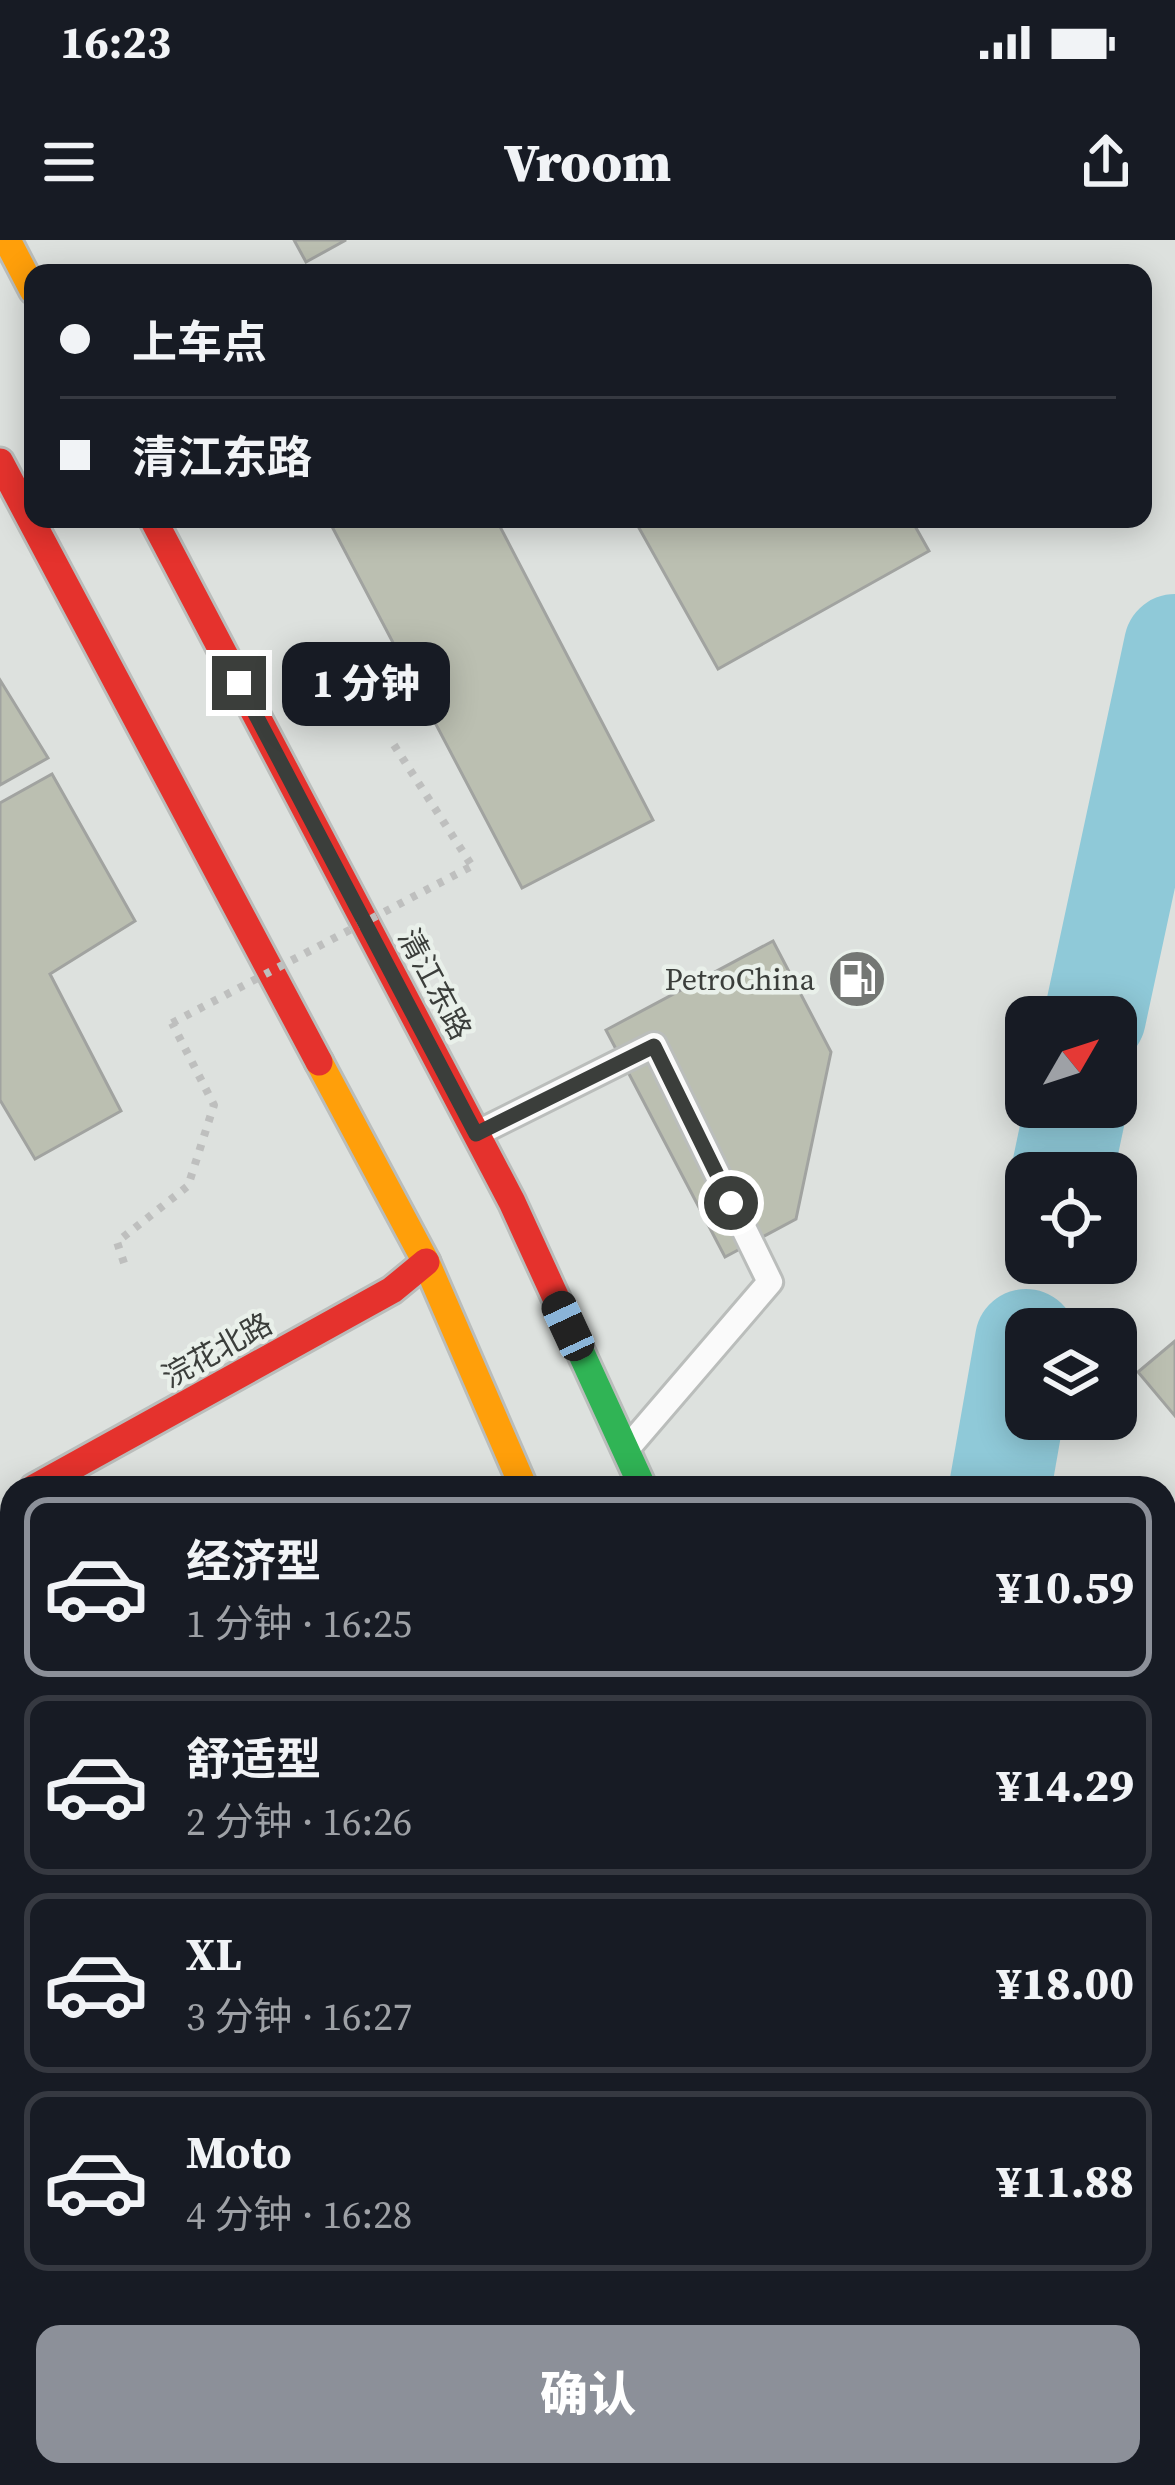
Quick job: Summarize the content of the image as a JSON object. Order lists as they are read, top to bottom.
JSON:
{
  "streets": {
    "main road": ["清江东路", "浣花北路"]
  },
  "places": {
    "fuel station": ["PetroChina"]
  },
  "north": "top right",
  "page": {
    "status": "16:23",
    "header": "Vroom",
    "banner": ["上车点", "清江东路"],
    "bubble": "1 分钟",
    "list": [
      {
        "name": "经济型",
        "note": "1 分钟 · 16:25",
        "value": "¥10.59"
      },
      {
        "name": "舒适型",
        "note": "2 分钟 · 16:26",
        "value": "¥14.29"
      },
      {
        "name": "XL",
        "note": "3 分钟 · 16:27",
        "value": "¥18.00"
      },
      {
        "name": "Moto",
        "note": "4 分钟 · 16:28",
        "value": "¥11.88"
      }
    ],
    "buttons": "确认"
  }
}
